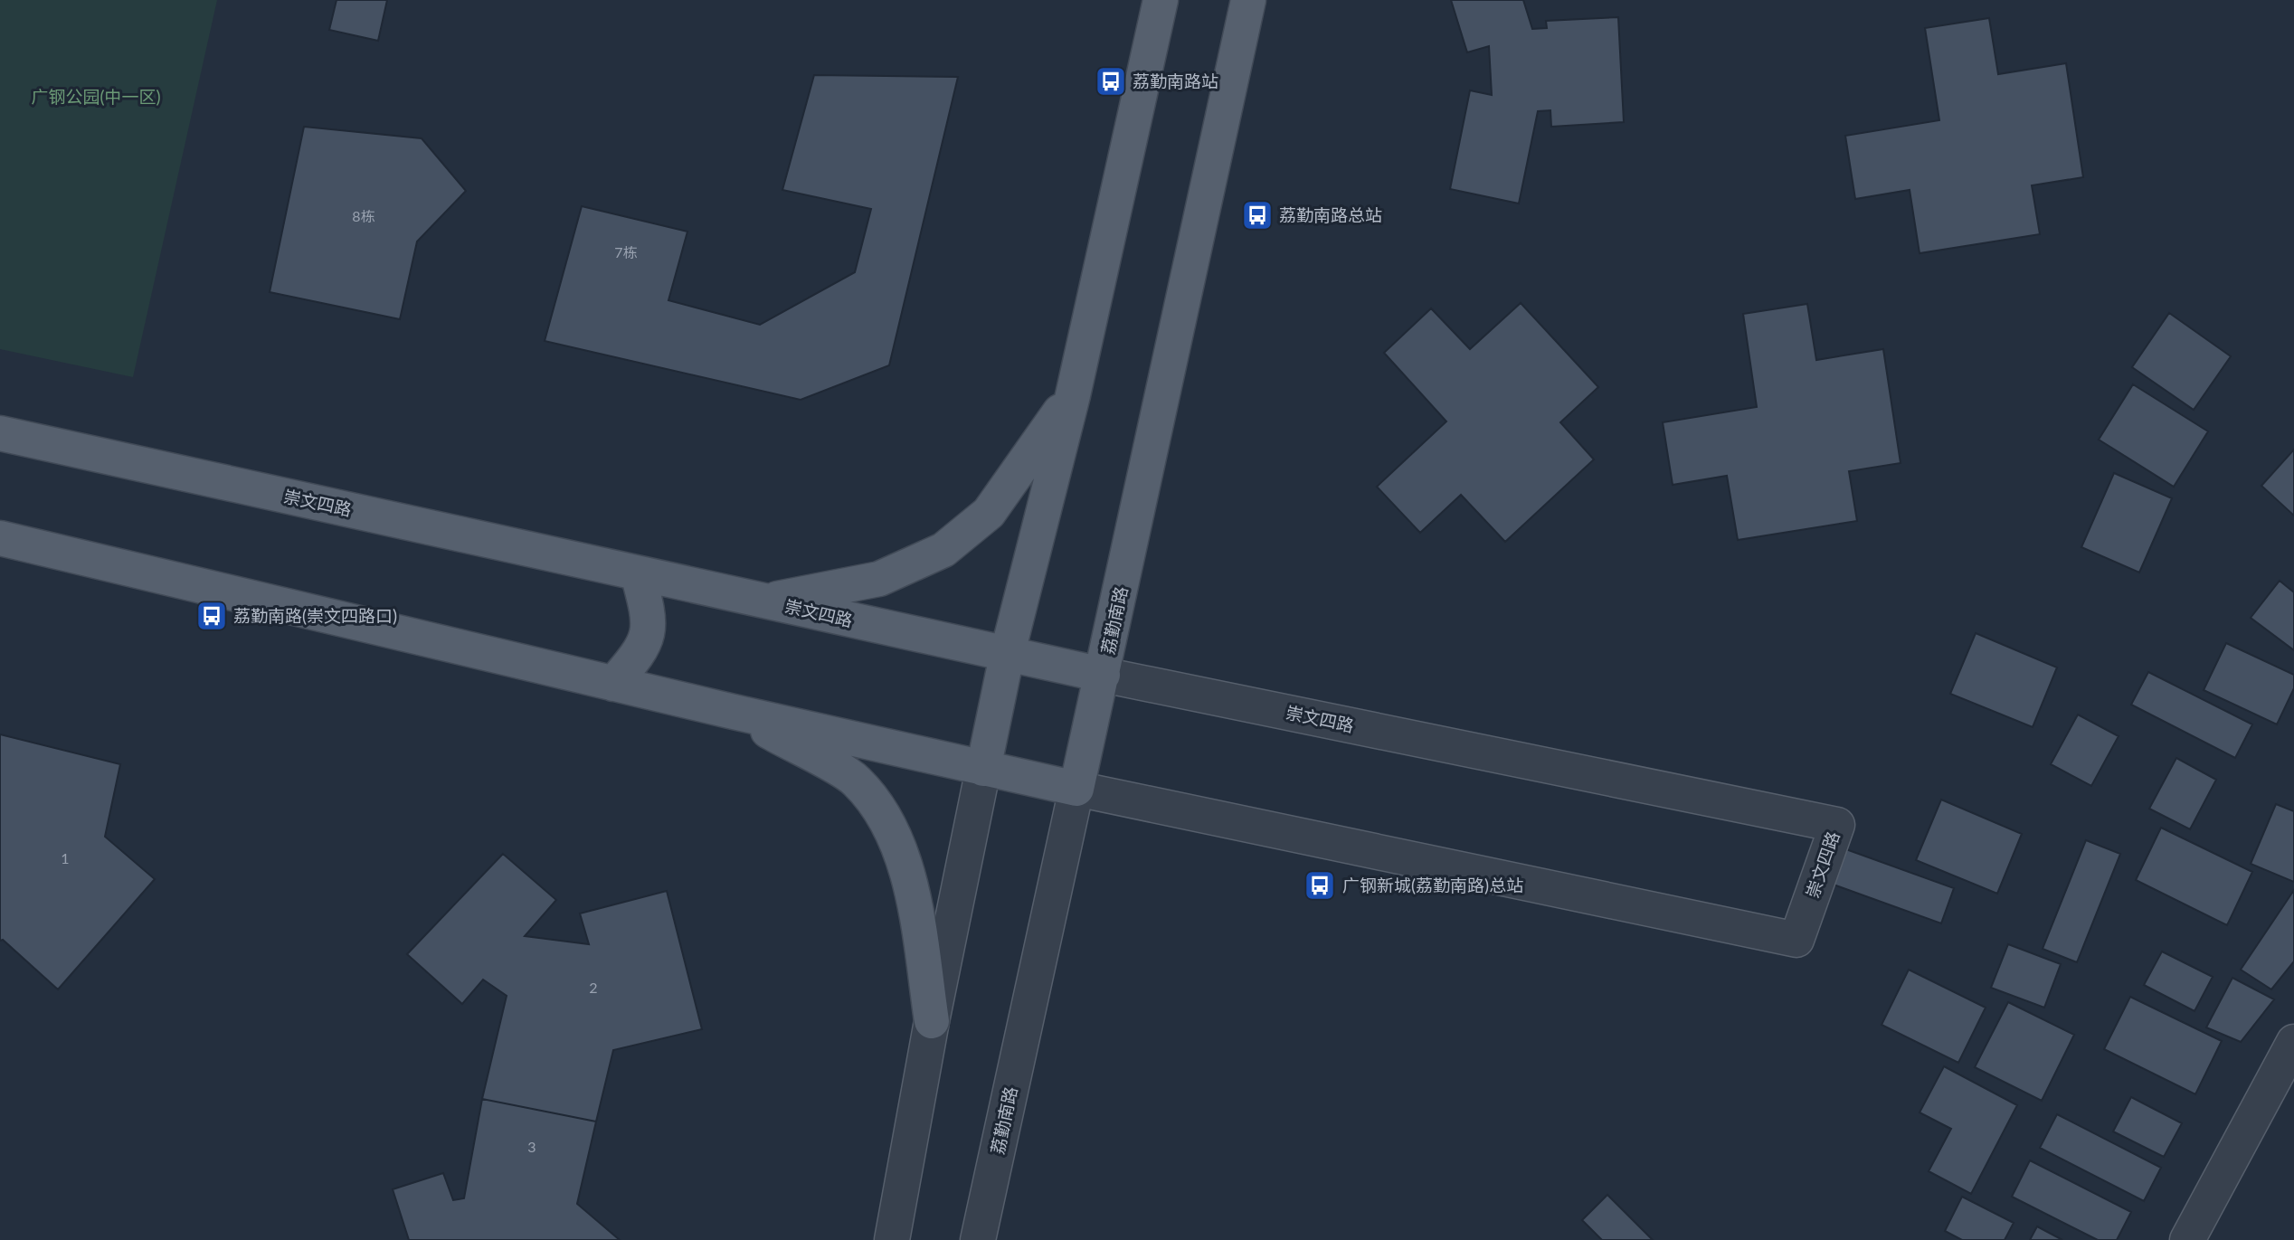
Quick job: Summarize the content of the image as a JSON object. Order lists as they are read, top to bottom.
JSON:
{
  "streets": {
    "main road": ["崇文四路", "荔勤南路"]
  },
  "crossings": [
    ["崇文四路", "荔勤南路"]
  ],
  "parks": ["广钢公园(中一区)"],
  "places": {
    "bus stop": [
      "荔勤南路站",
      "荔勤南路总站",
      "荔勤南路(崇文四路口)",
      "广钢新城(荔勤南路)总站"
    ]
  },
  "house_numbers": [
    "8栋",
    "7栋",
    "1",
    "2",
    "3"
  ]
}
